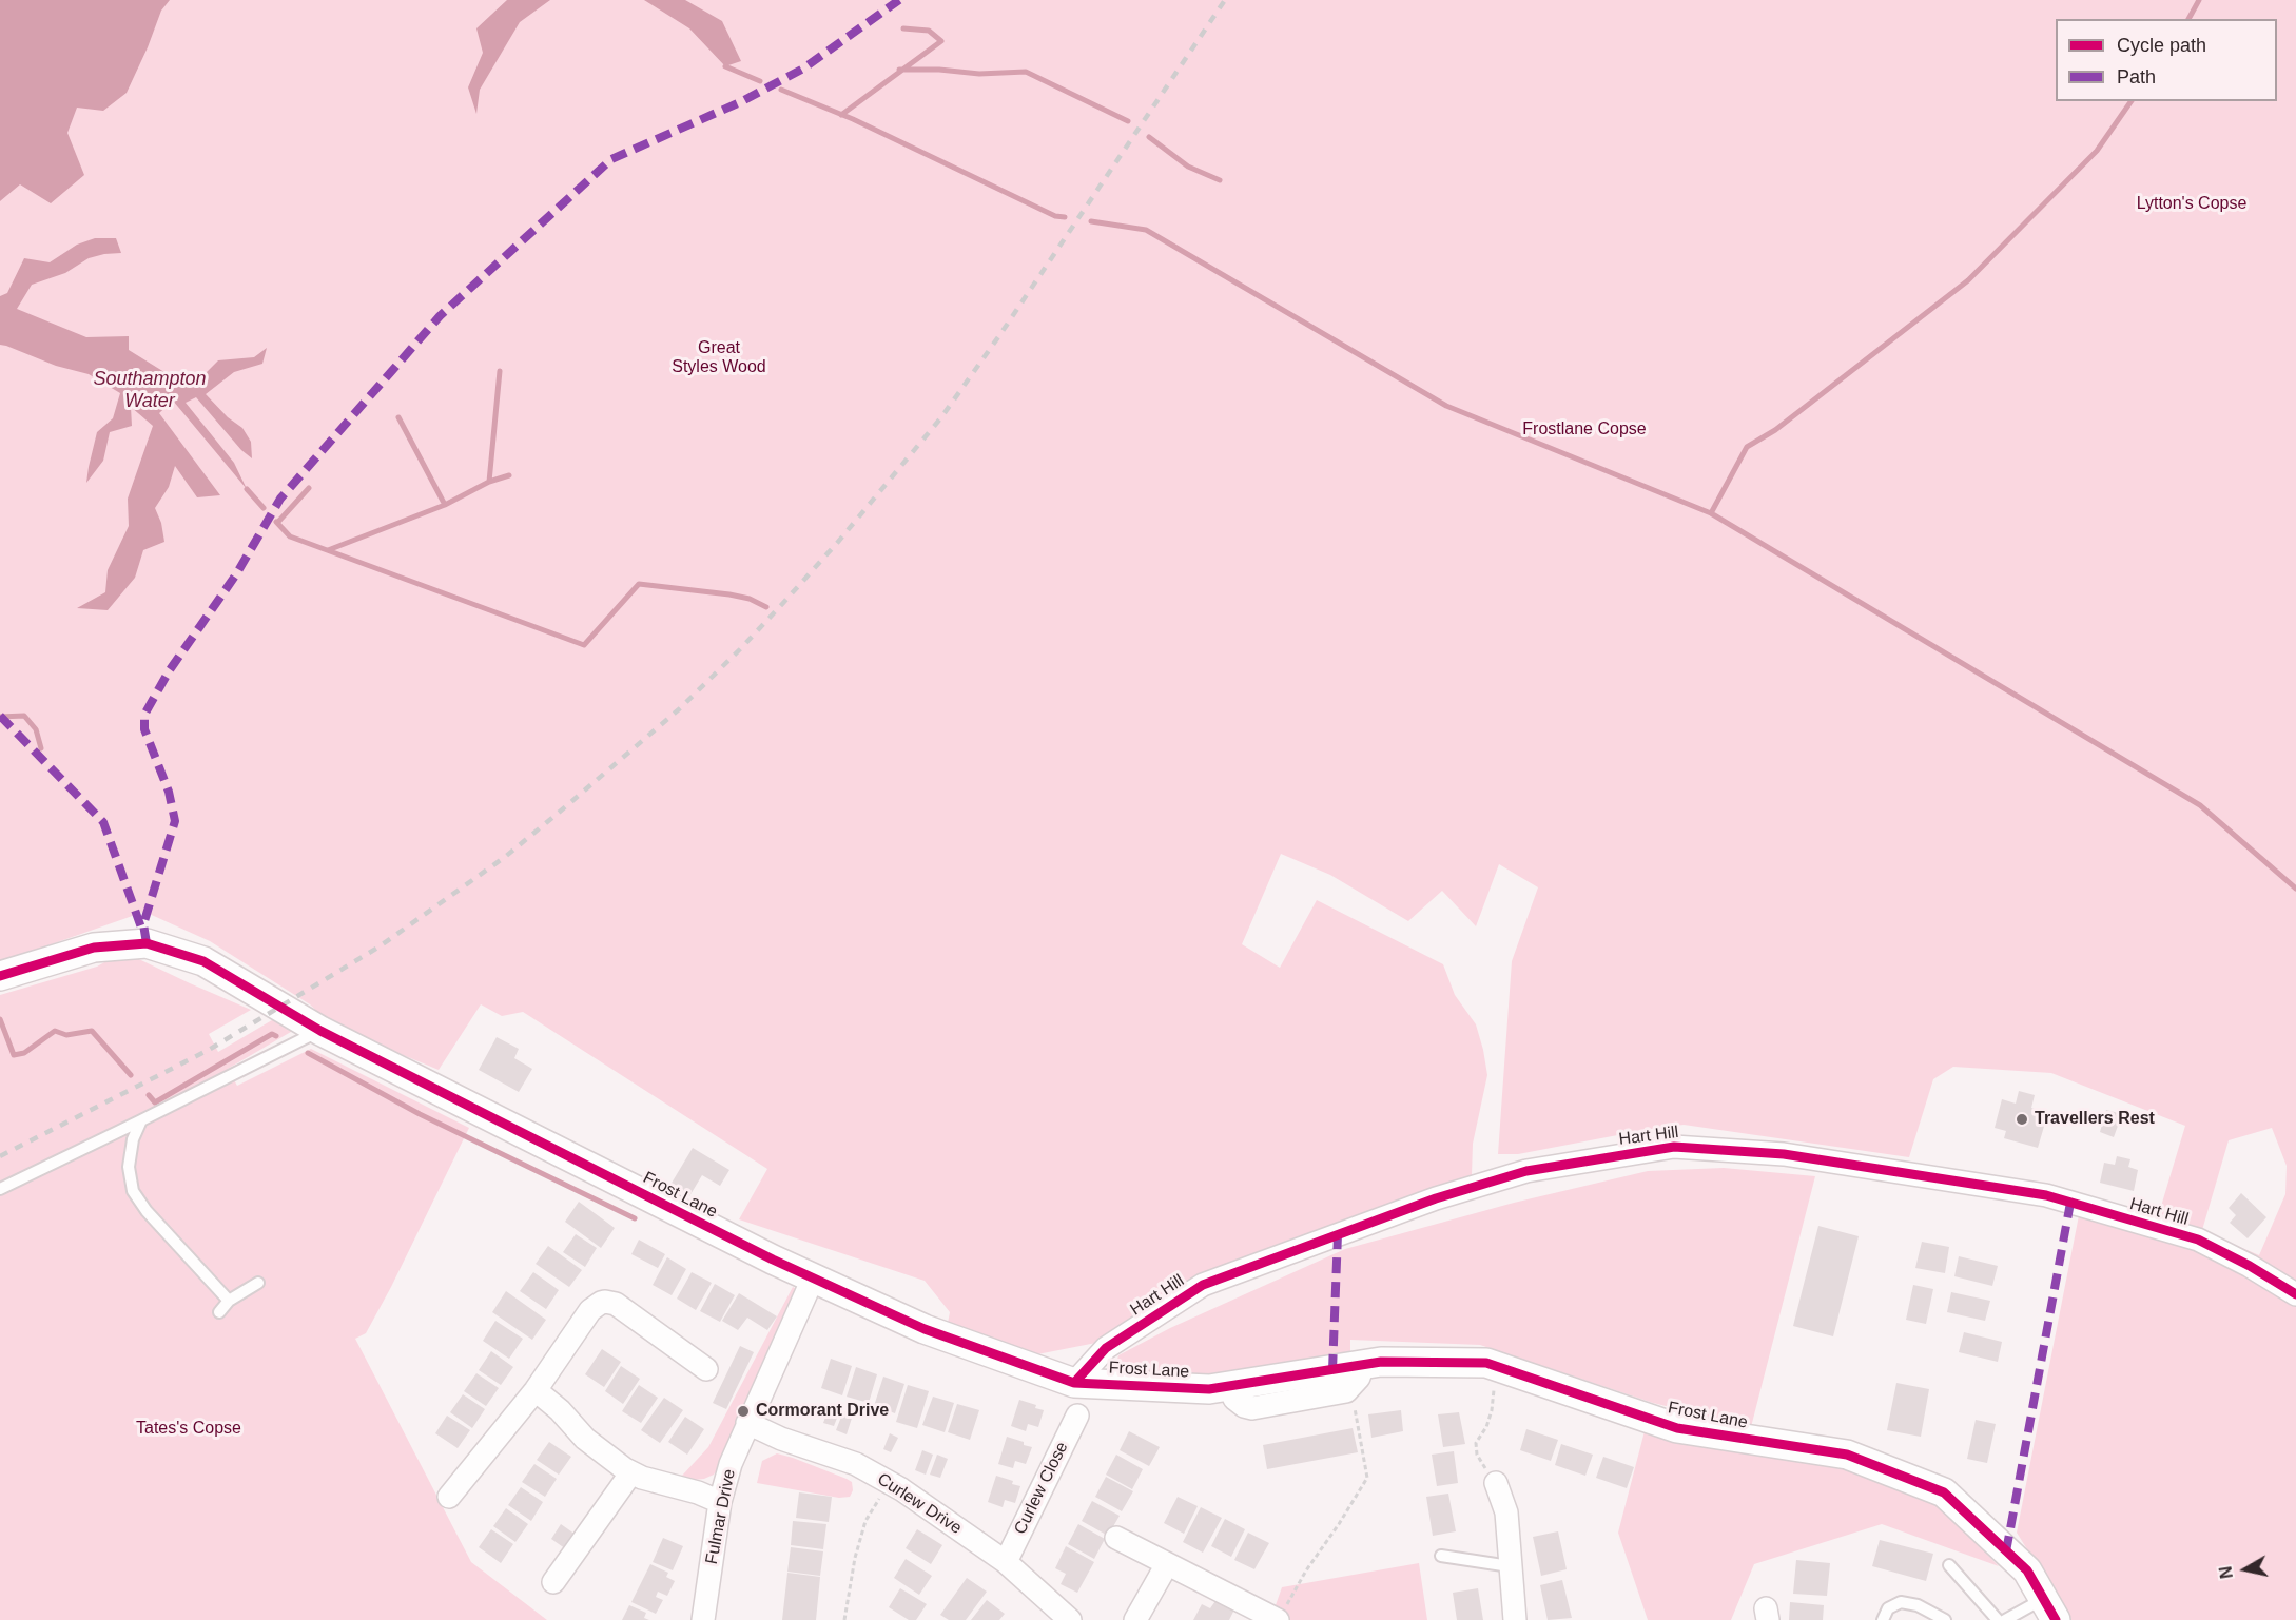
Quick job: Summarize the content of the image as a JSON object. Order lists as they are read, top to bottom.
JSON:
{
  "streets": {
    "street": [
      "Hart Hill",
      "Frost Lane",
      "Curlew Close",
      "Curlew Drive",
      "Fulmar Drive"
    ]
  },
  "crossings": [
    ["Hart Hill", "Frost Lane"],
    ["Frost Lane", "Fulmar Drive"],
    ["Curlew Close", "Curlew Drive"],
    ["Curlew Drive", "Fulmar Drive"]
  ],
  "water": ["Southampton Water"],
  "parks": [
    "Lytton's Copse",
    "Great Styles Wood",
    "Frostlane Copse",
    "Tates's Copse"
  ],
  "places": ["Travellers Rest", "Cormorant Drive"],
  "legend": ["Cycle path", "Path"],
  "north": "left"
}
